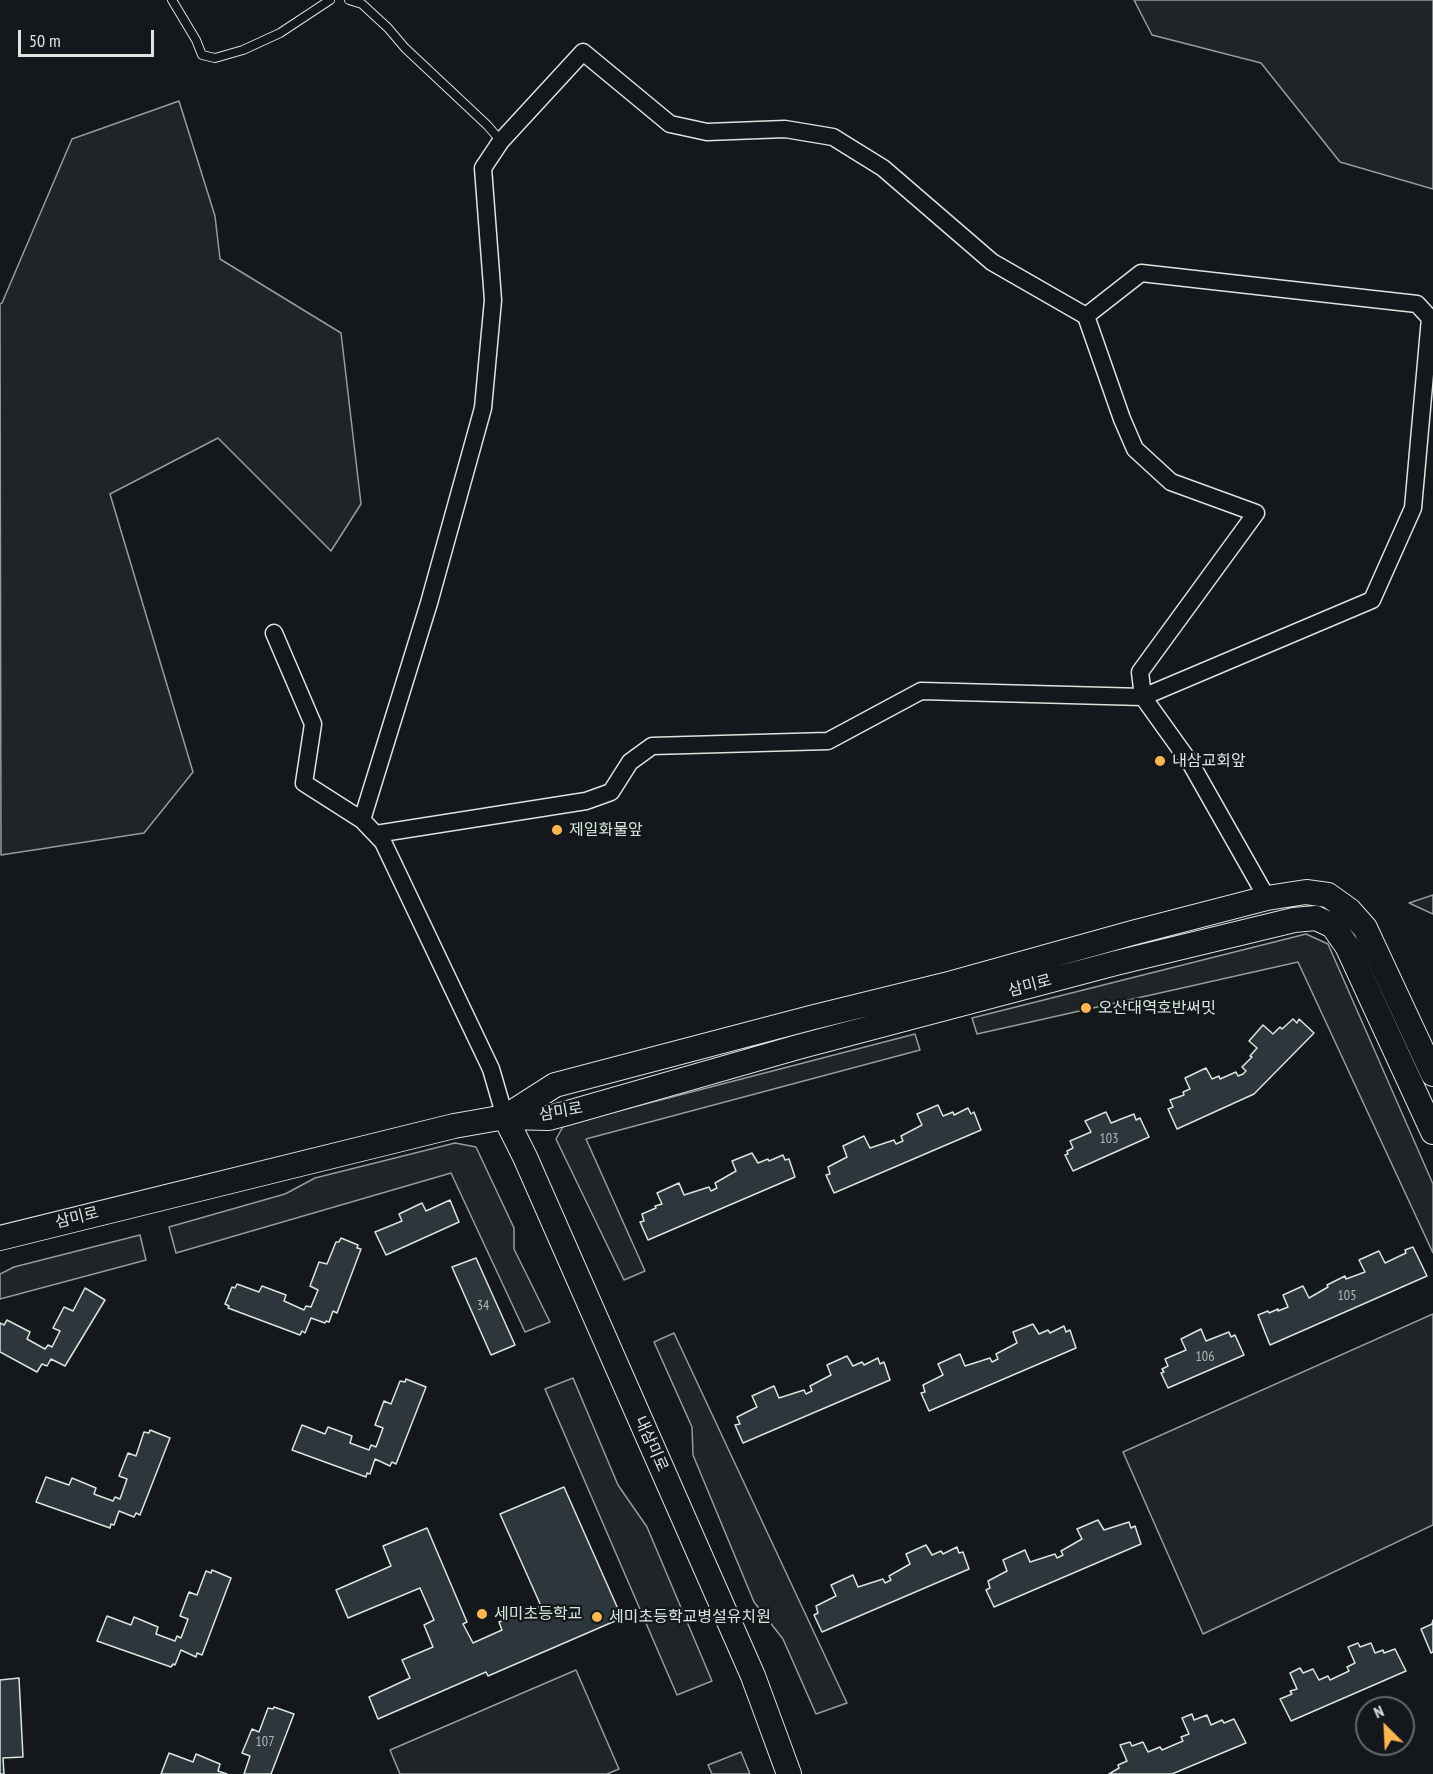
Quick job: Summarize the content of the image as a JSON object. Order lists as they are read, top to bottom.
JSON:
{
  "streets": {
    "street": ["삼미로", "내삼미로"]
  },
  "crossings": [
    ["삼미로", "내삼미로"]
  ],
  "places": [
    "내삼교회앞",
    "제일화물앞",
    "오산대역호반써밋",
    "세미초등학교",
    "세미초등학교병설유치원"
  ],
  "house_numbers": [
    "103",
    "105",
    "34",
    "106",
    "107"
  ],
  "scale_bar": "50 m",
  "north": "top left"
}
